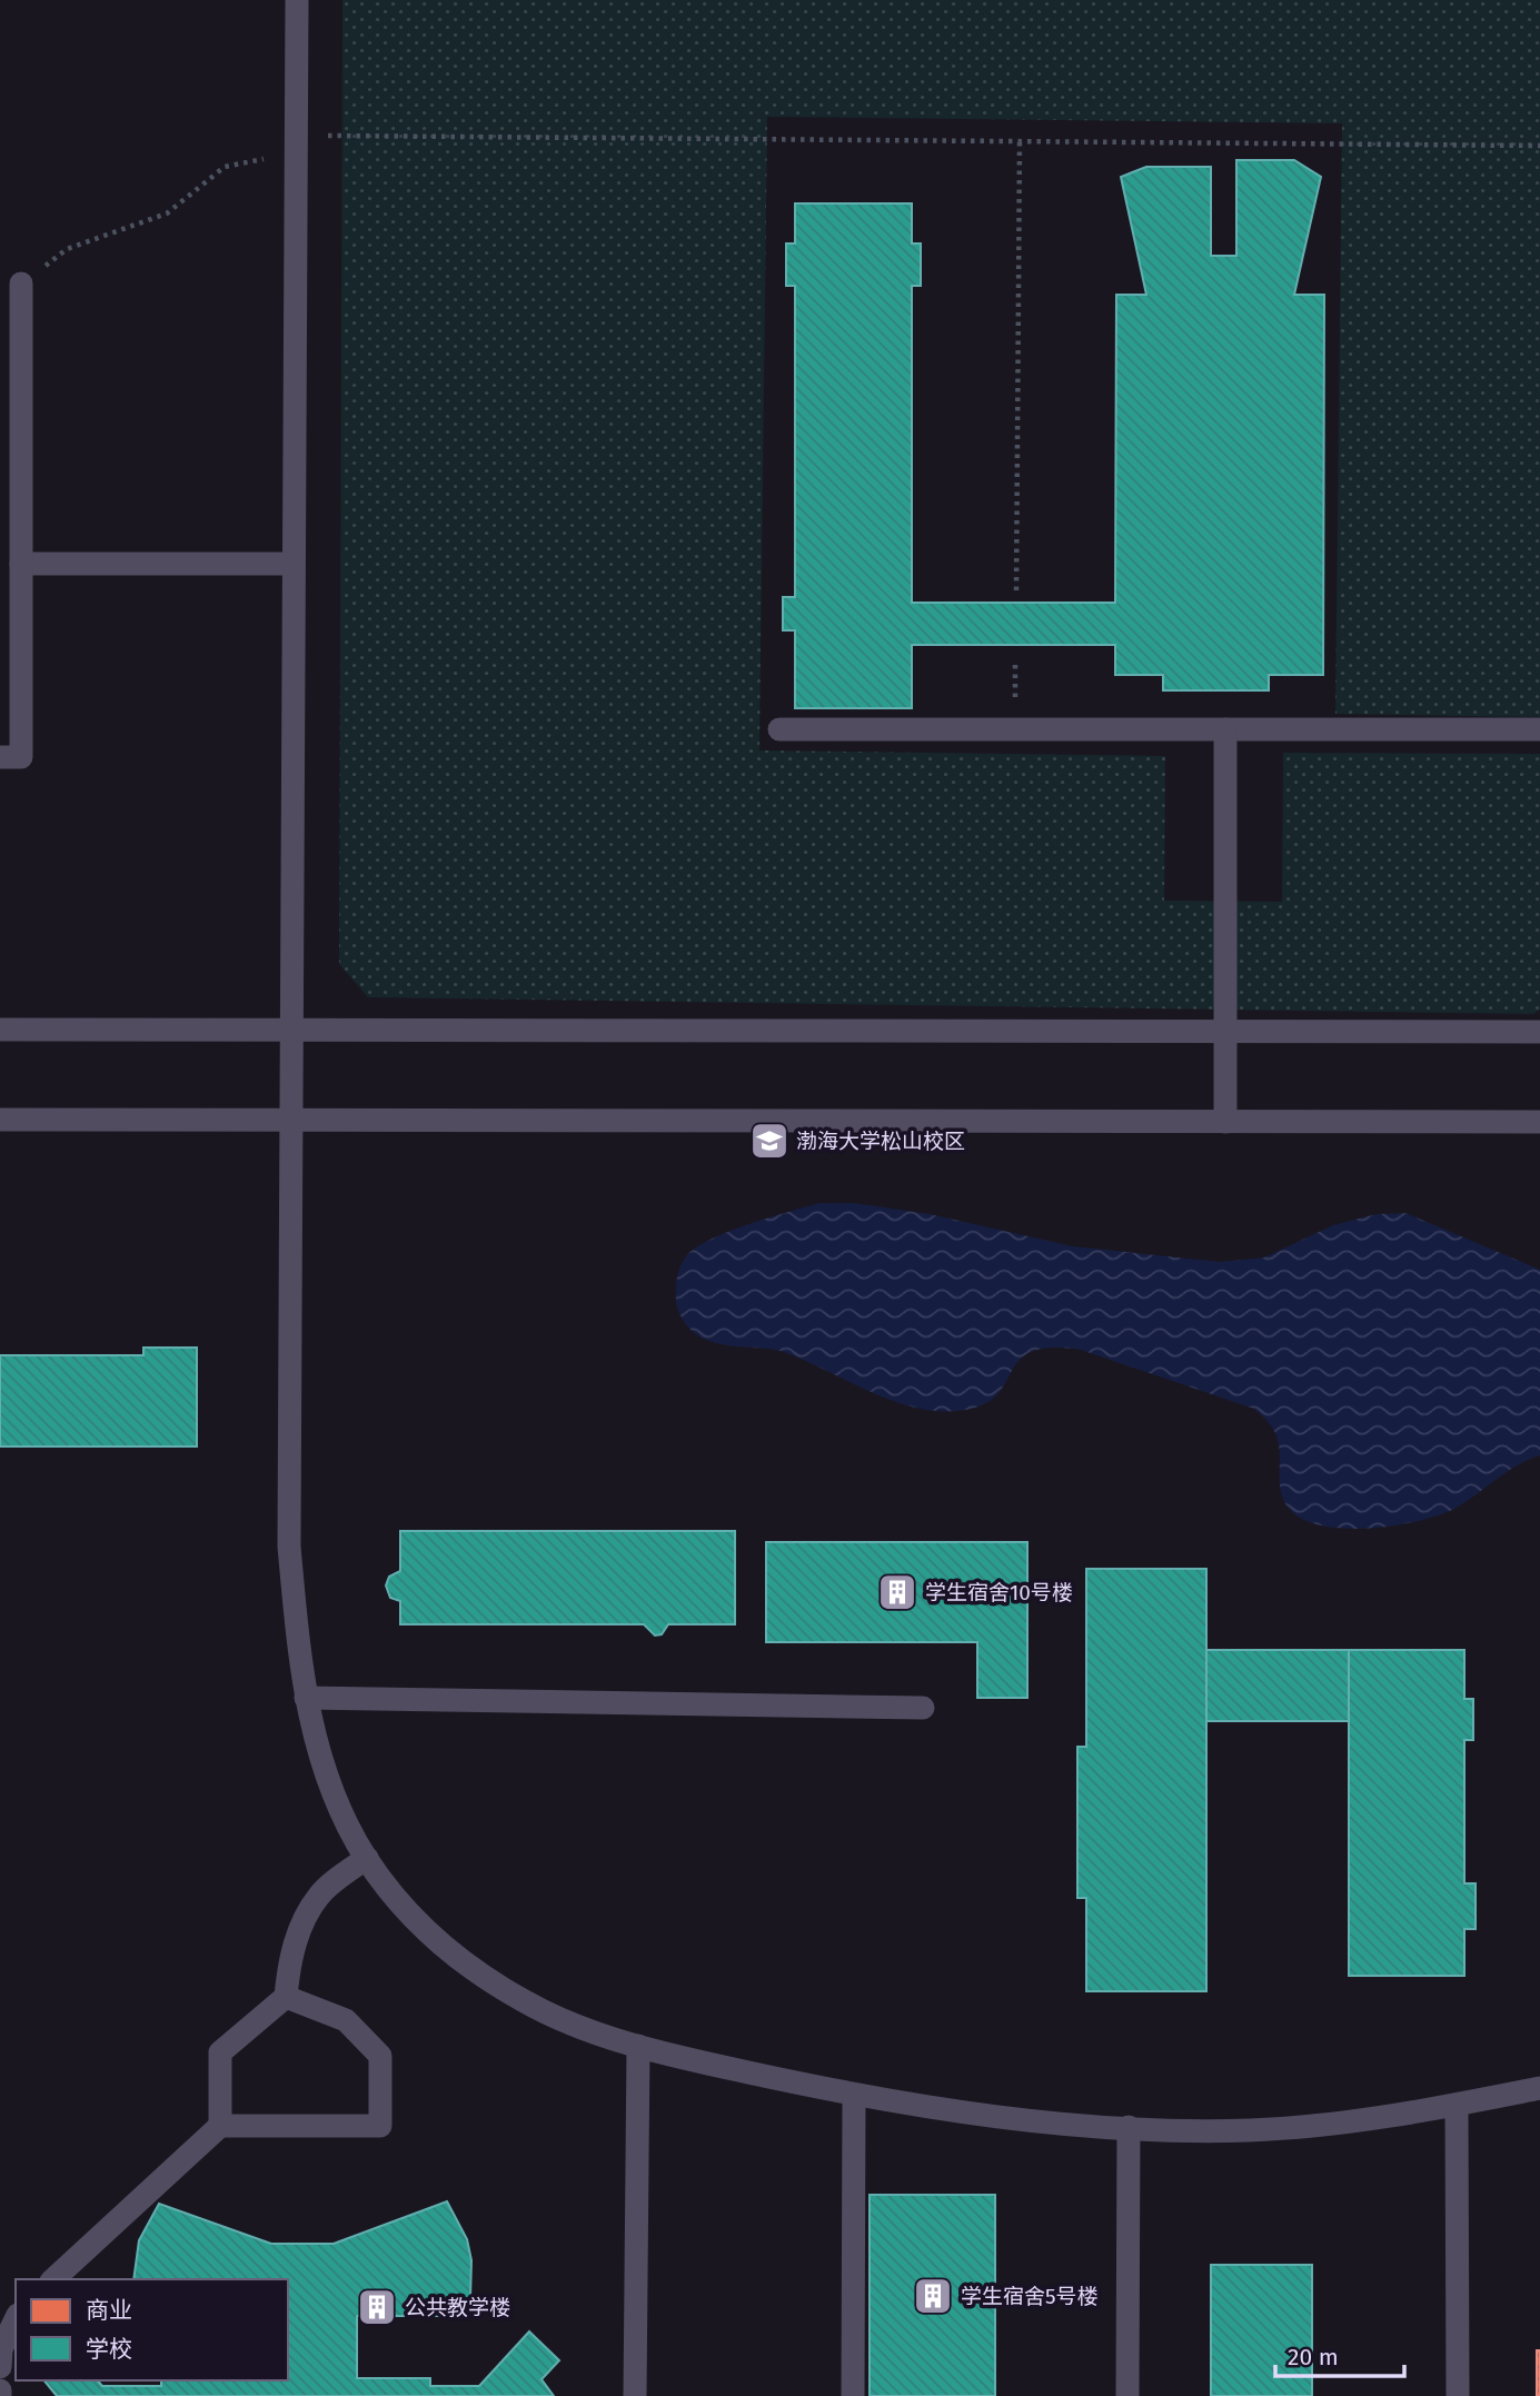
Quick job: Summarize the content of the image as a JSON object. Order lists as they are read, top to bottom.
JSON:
{
  "places": {
    "school or university": ["渤海大学松山校区"],
    "building": ["学生宿舍10号楼", "学生宿舍5号楼", "公共教学楼"]
  },
  "legend": ["商业", "学校"],
  "scale_bar": "20 m"
}
